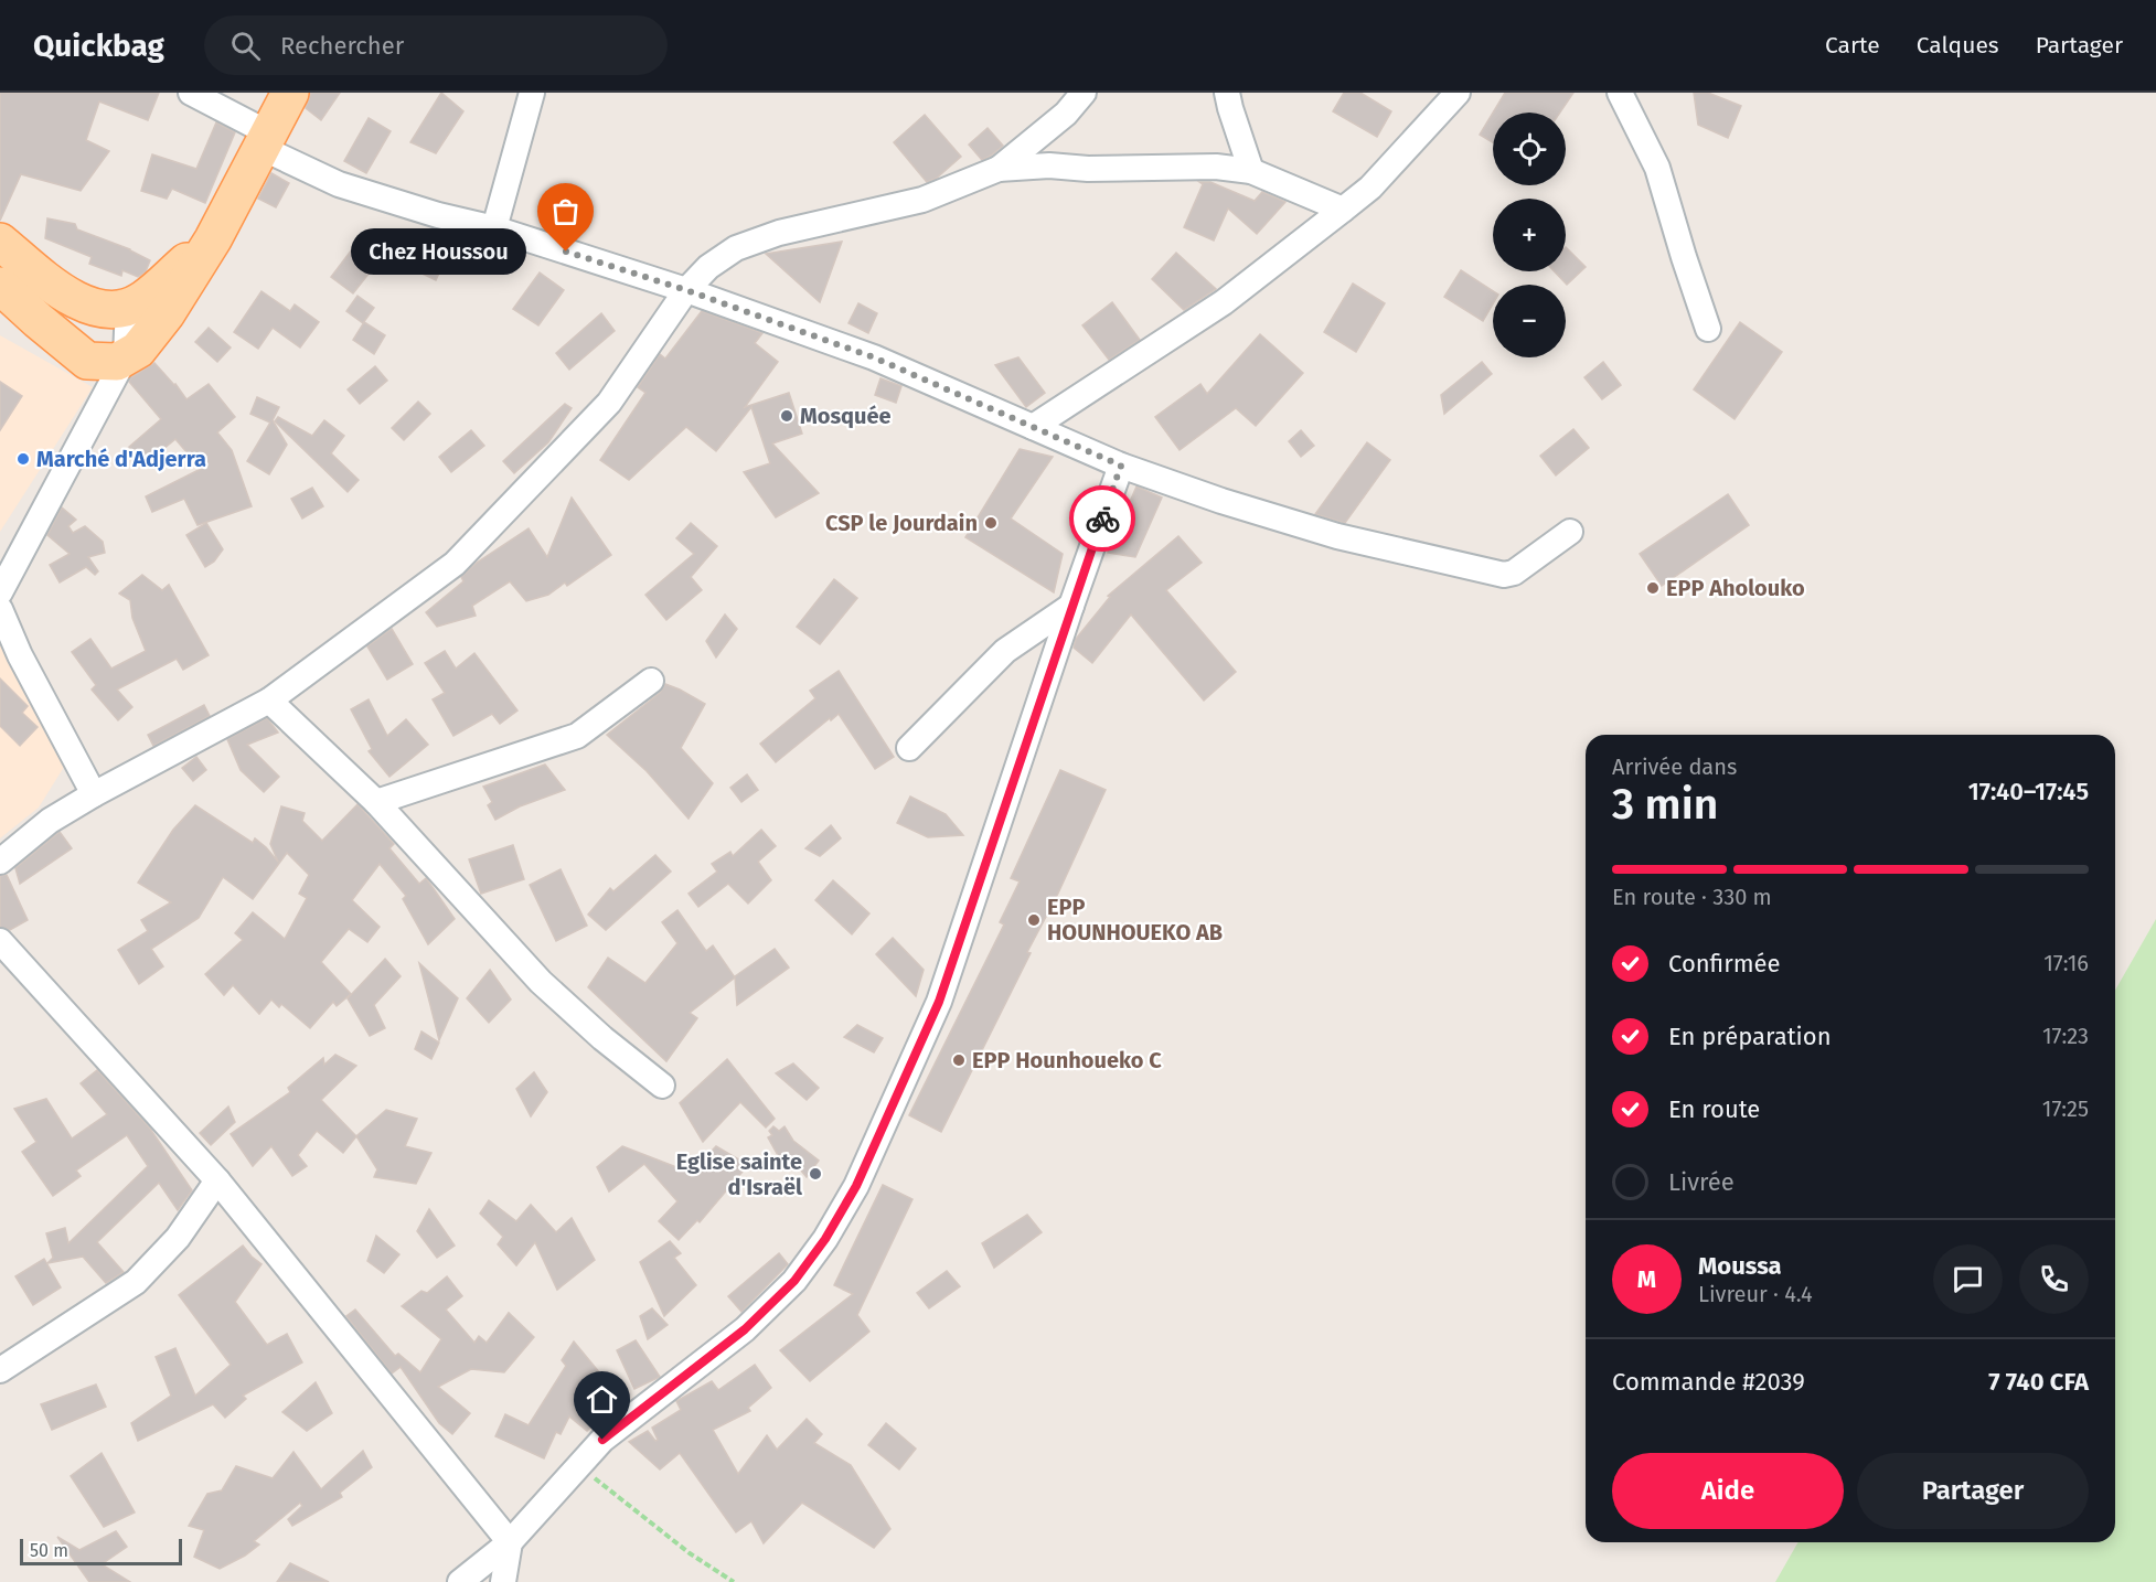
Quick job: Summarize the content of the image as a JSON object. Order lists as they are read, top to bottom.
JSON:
{
  "places": [
    "Chez Houssou",
    "Mosquée",
    "Marché d'Adjerra",
    "CSP le Jourdain",
    "EPP Aholouko",
    "EPP HOUNHOUEKO AB",
    "EPP Hounhoueko C",
    "Eglise sainte d'Israël"
  ],
  "scale_bar": "50 m",
  "page": {
    "header": "Quickbag",
    "search": "Rechercher",
    "nav": ["Carte", "Calques", "Partager"],
    "map_buttons": ["+", "−"],
    "bubble": "Chez Houssou",
    "heading": ["3 min", "Arrivée dans", "17:40–17:45"],
    "panel": [
      "Moussa",
      "Livreur · 4.4",
      "Commande #2039",
      "7 740 CFA"
    ],
    "bar": "En route · 330 m",
    "list": [
      ["Confirmée", "17:16"],
      ["En préparation", "17:23"],
      ["En route", "17:25"],
      "Livrée"
    ],
    "round": "M",
    "buttons": ["Aide", "Partager"],
    "scale": "50 m"
  }
}
